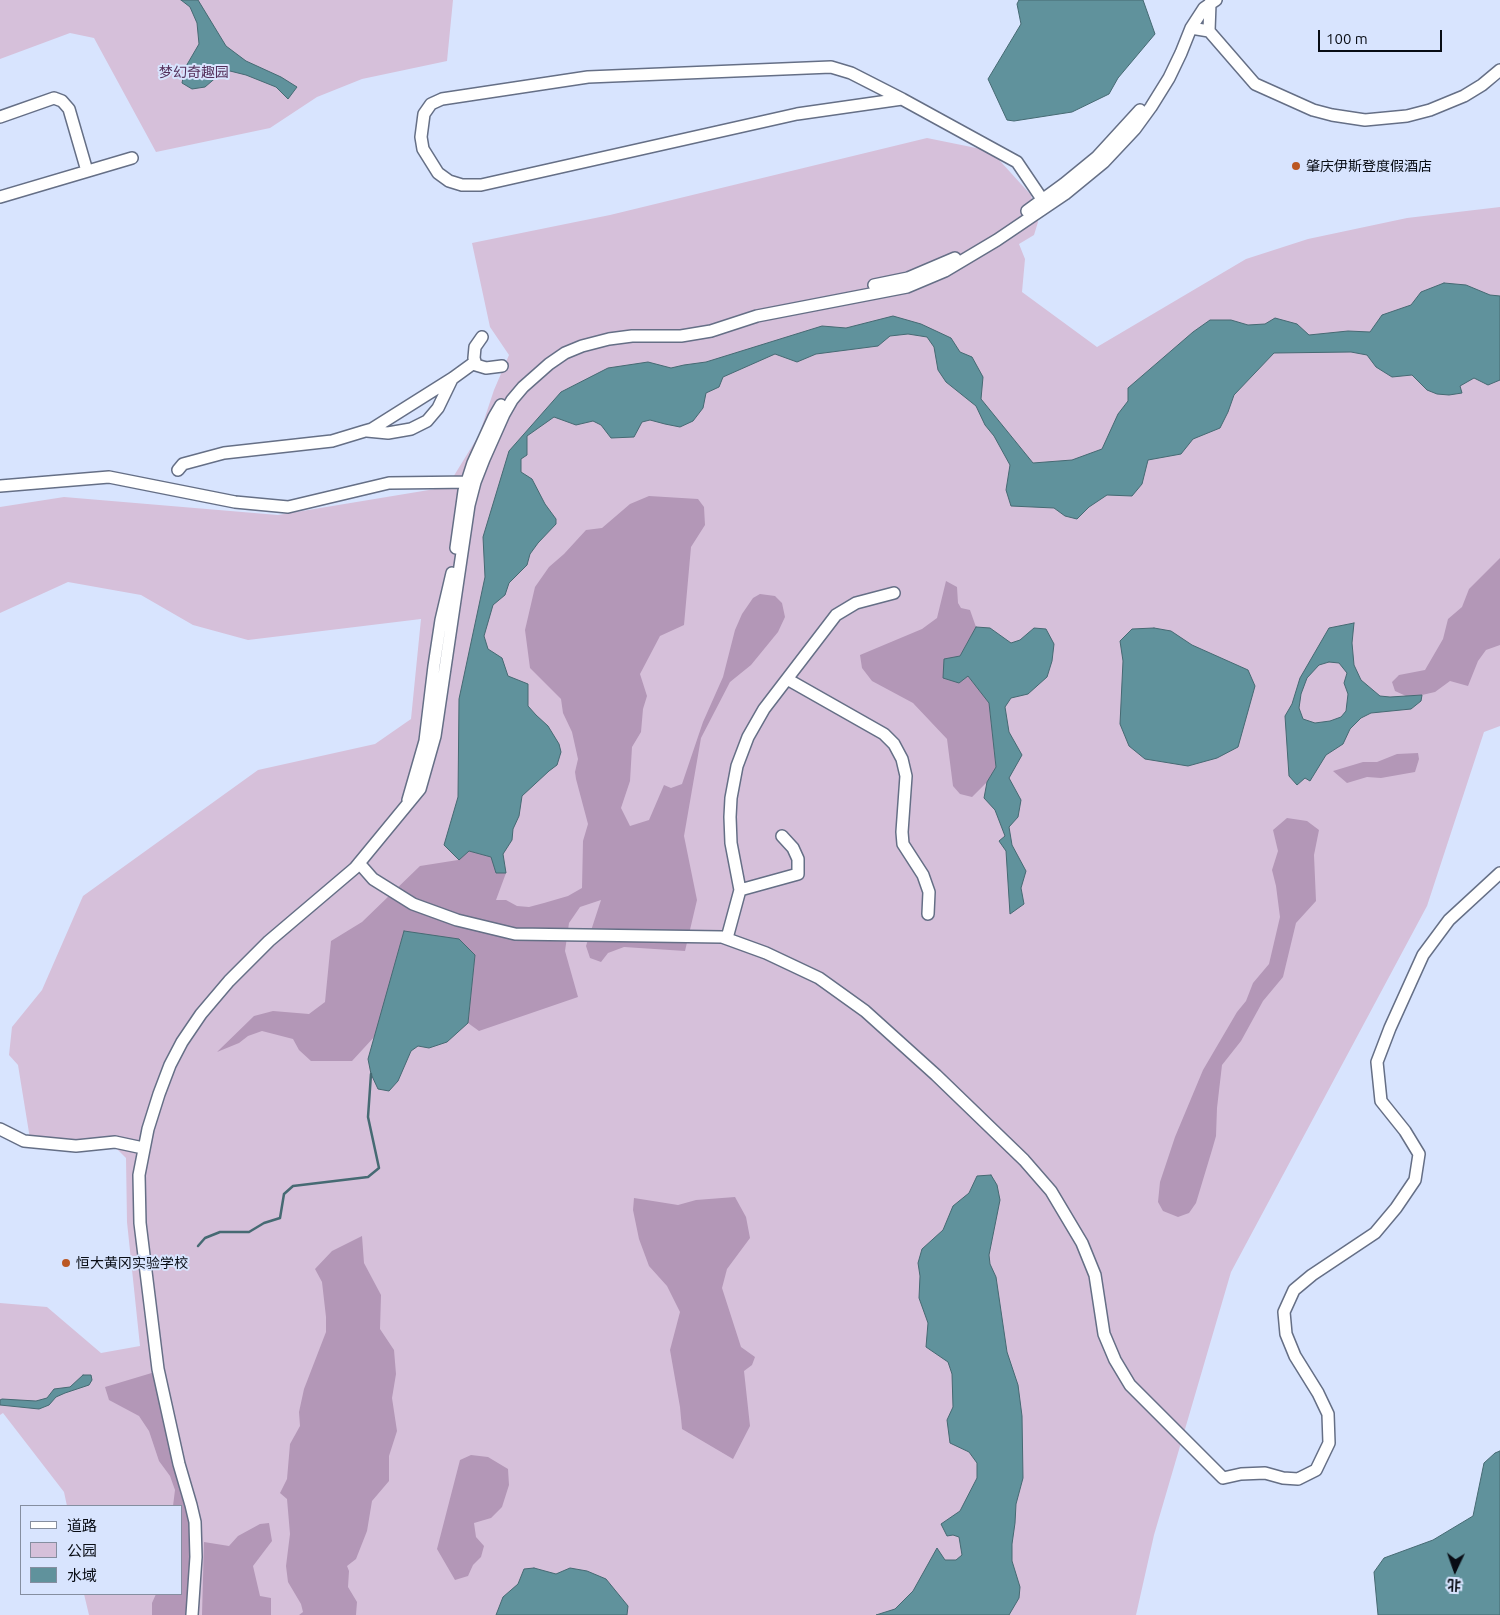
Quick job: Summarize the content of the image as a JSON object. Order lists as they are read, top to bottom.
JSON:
{
  "parks": ["梦幻奇趣园"],
  "places": ["肇庆伊斯登度假酒店", "恒大黄冈实验学校"],
  "legend": ["道路", "公园", "水域"],
  "scale_bar": "100 m",
  "north": "bottom"
}
